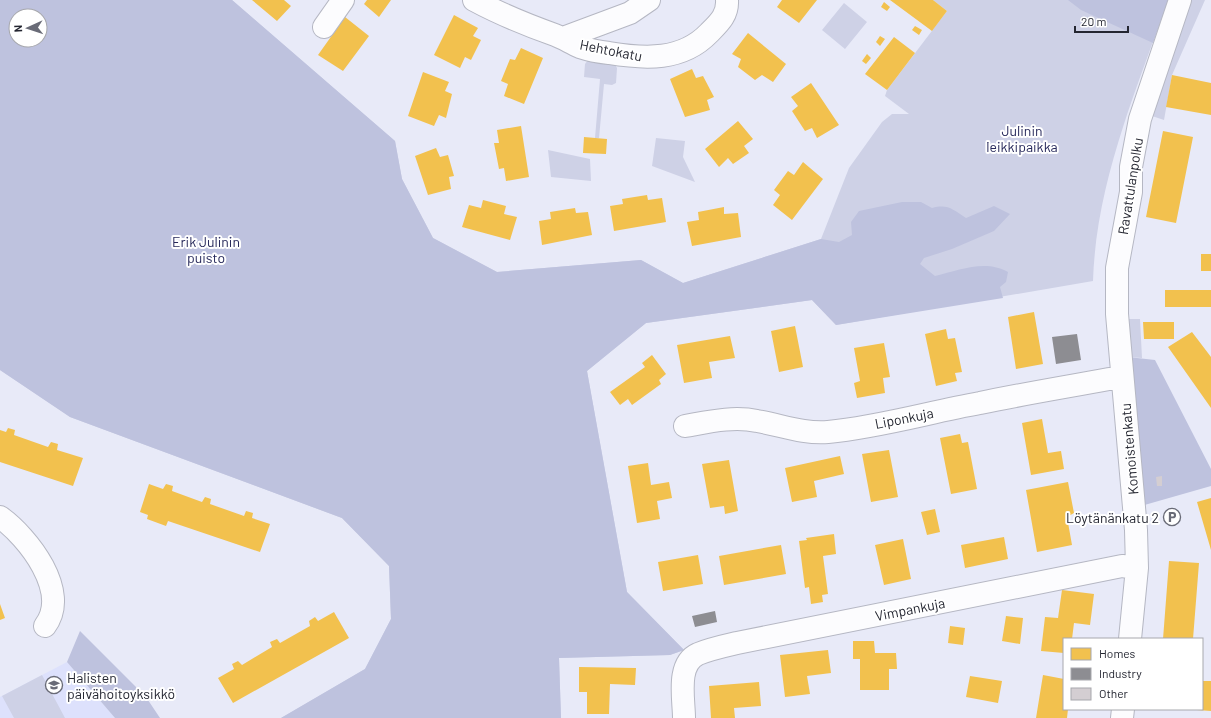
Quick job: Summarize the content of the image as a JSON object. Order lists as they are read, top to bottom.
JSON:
{
  "streets": {
    "street": [
      "Hehtokatu",
      "Ravattulanpolku",
      "Liponkuja",
      "Komoistenkatu",
      "Vimpankuja"
    ]
  },
  "crossings": [
    ["Ravattulanpolku", "Liponkuja"],
    ["Ravattulanpolku", "Komoistenkatu"],
    ["Liponkuja", "Komoistenkatu"],
    ["Komoistenkatu", "Vimpankuja"]
  ],
  "parks": ["Julinin leikkipaikka", "Erik Julinin puisto"],
  "places": {
    "parking": ["Löytänänkatu 2"],
    "school or university": ["Halisten päivähoitoyksikkö"]
  },
  "legend": ["Homes", "Industry", "Other"],
  "scale_bar": "20 m",
  "north": "left"
}
